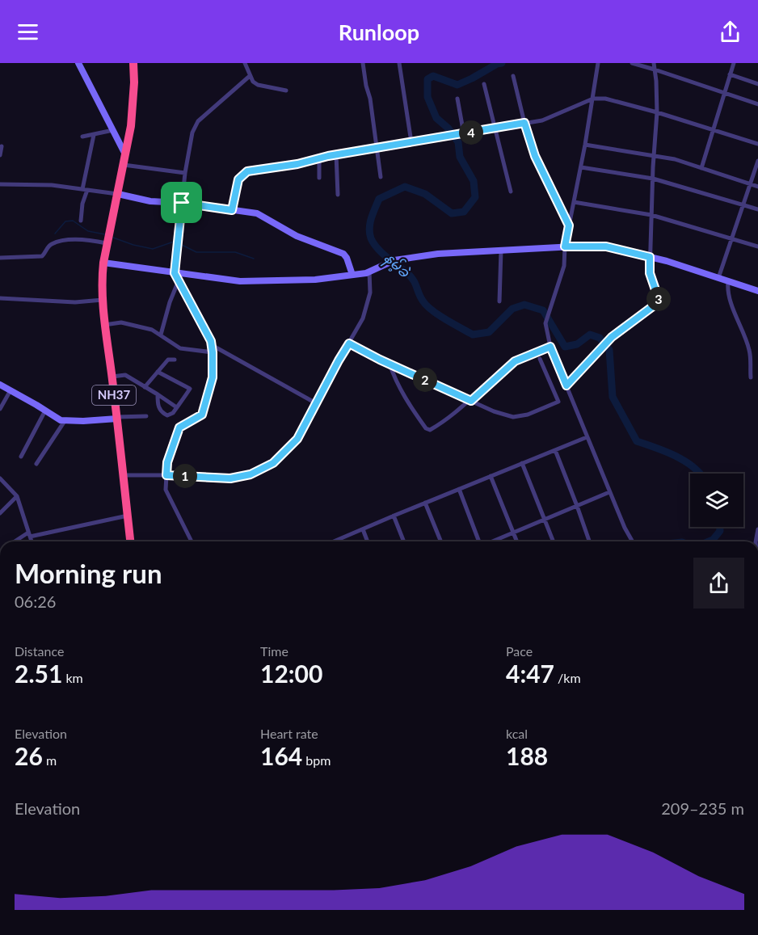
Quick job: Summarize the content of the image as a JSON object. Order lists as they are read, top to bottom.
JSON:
{
  "streets": {
    "highway": ["NH37"]
  },
  "water": ["နမ့်ခဲ"],
  "page": {
    "header": "Runloop",
    "pins": [
      "4",
      "3",
      "2",
      "1"
    ],
    "heading": ["Morning run", "06:26"],
    "stats": [
      ["Distance", "2.51 km"],
      ["Time", "12:00"],
      ["Pace", "4:47 /km"],
      ["Elevation", "26 m"],
      ["Heart rate", "164 bpm"],
      ["kcal", "188"]
    ],
    "chart": ["Elevation", "209–235 m"]
  }
}
